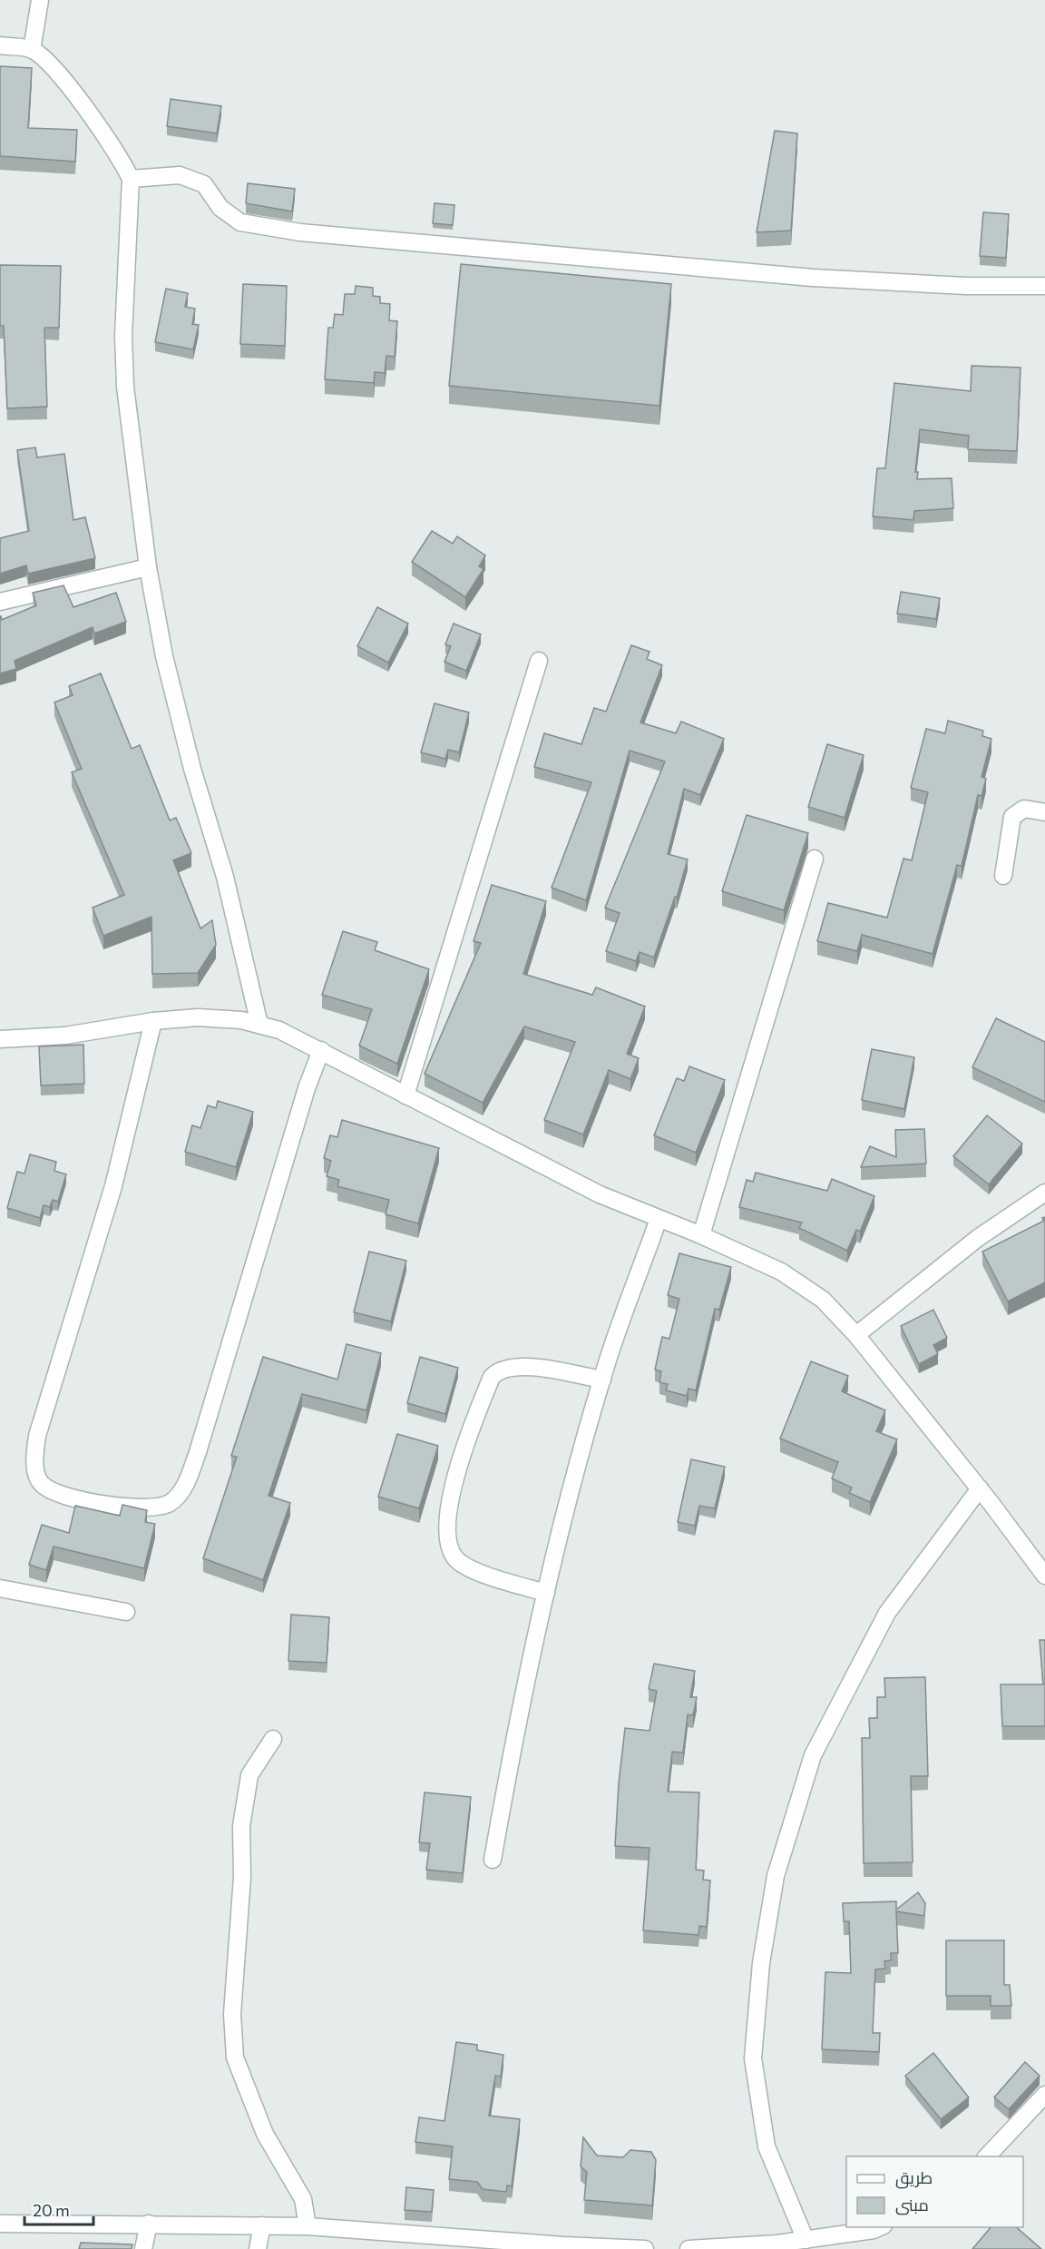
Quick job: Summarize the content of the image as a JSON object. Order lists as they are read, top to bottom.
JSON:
{
  "legend": ["طريق", "مبنى"],
  "scale_bar": "20 m"
}
